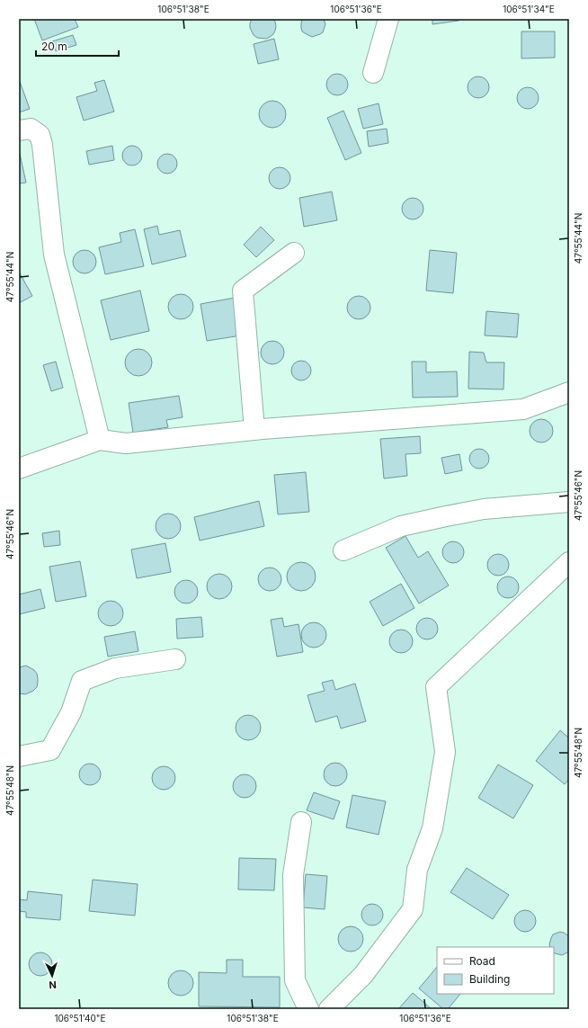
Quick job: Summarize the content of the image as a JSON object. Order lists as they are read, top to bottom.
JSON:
{
  "legend": ["Road", "Building"],
  "scale_bar": "20 m",
  "north": "bottom",
  "coordinates": [
    "106°51'38\"E",
    "106°51'36\"E",
    "106°51'34\"E",
    "47°55'44\"N",
    "47°55'46\"N",
    "47°55'48\"N",
    "106°51'40\"E"
  ]
}
